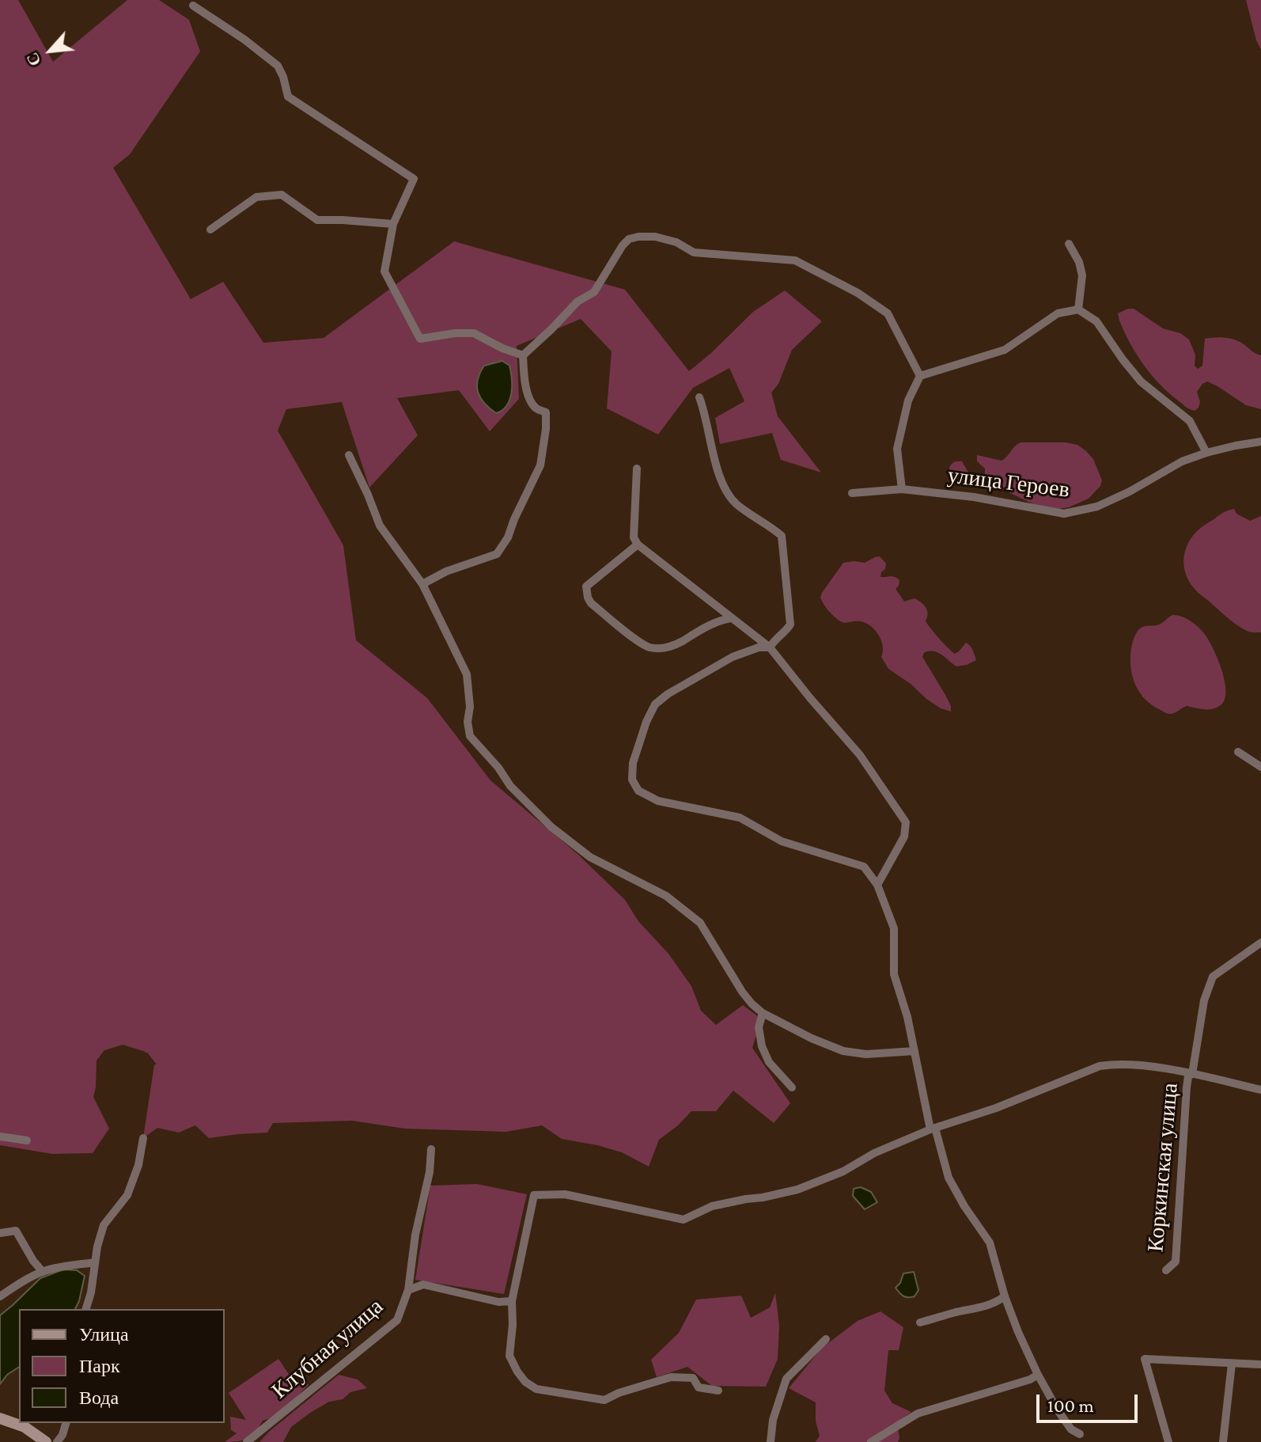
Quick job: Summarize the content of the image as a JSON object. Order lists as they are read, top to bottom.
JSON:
{
  "streets": {
    "street": ["улица Героев", "Коркинская улица", "Клубная улица"]
  },
  "legend": ["Улица", "Парк", "Вода"],
  "scale_bar": "100 m",
  "north": "bottom left"
}
